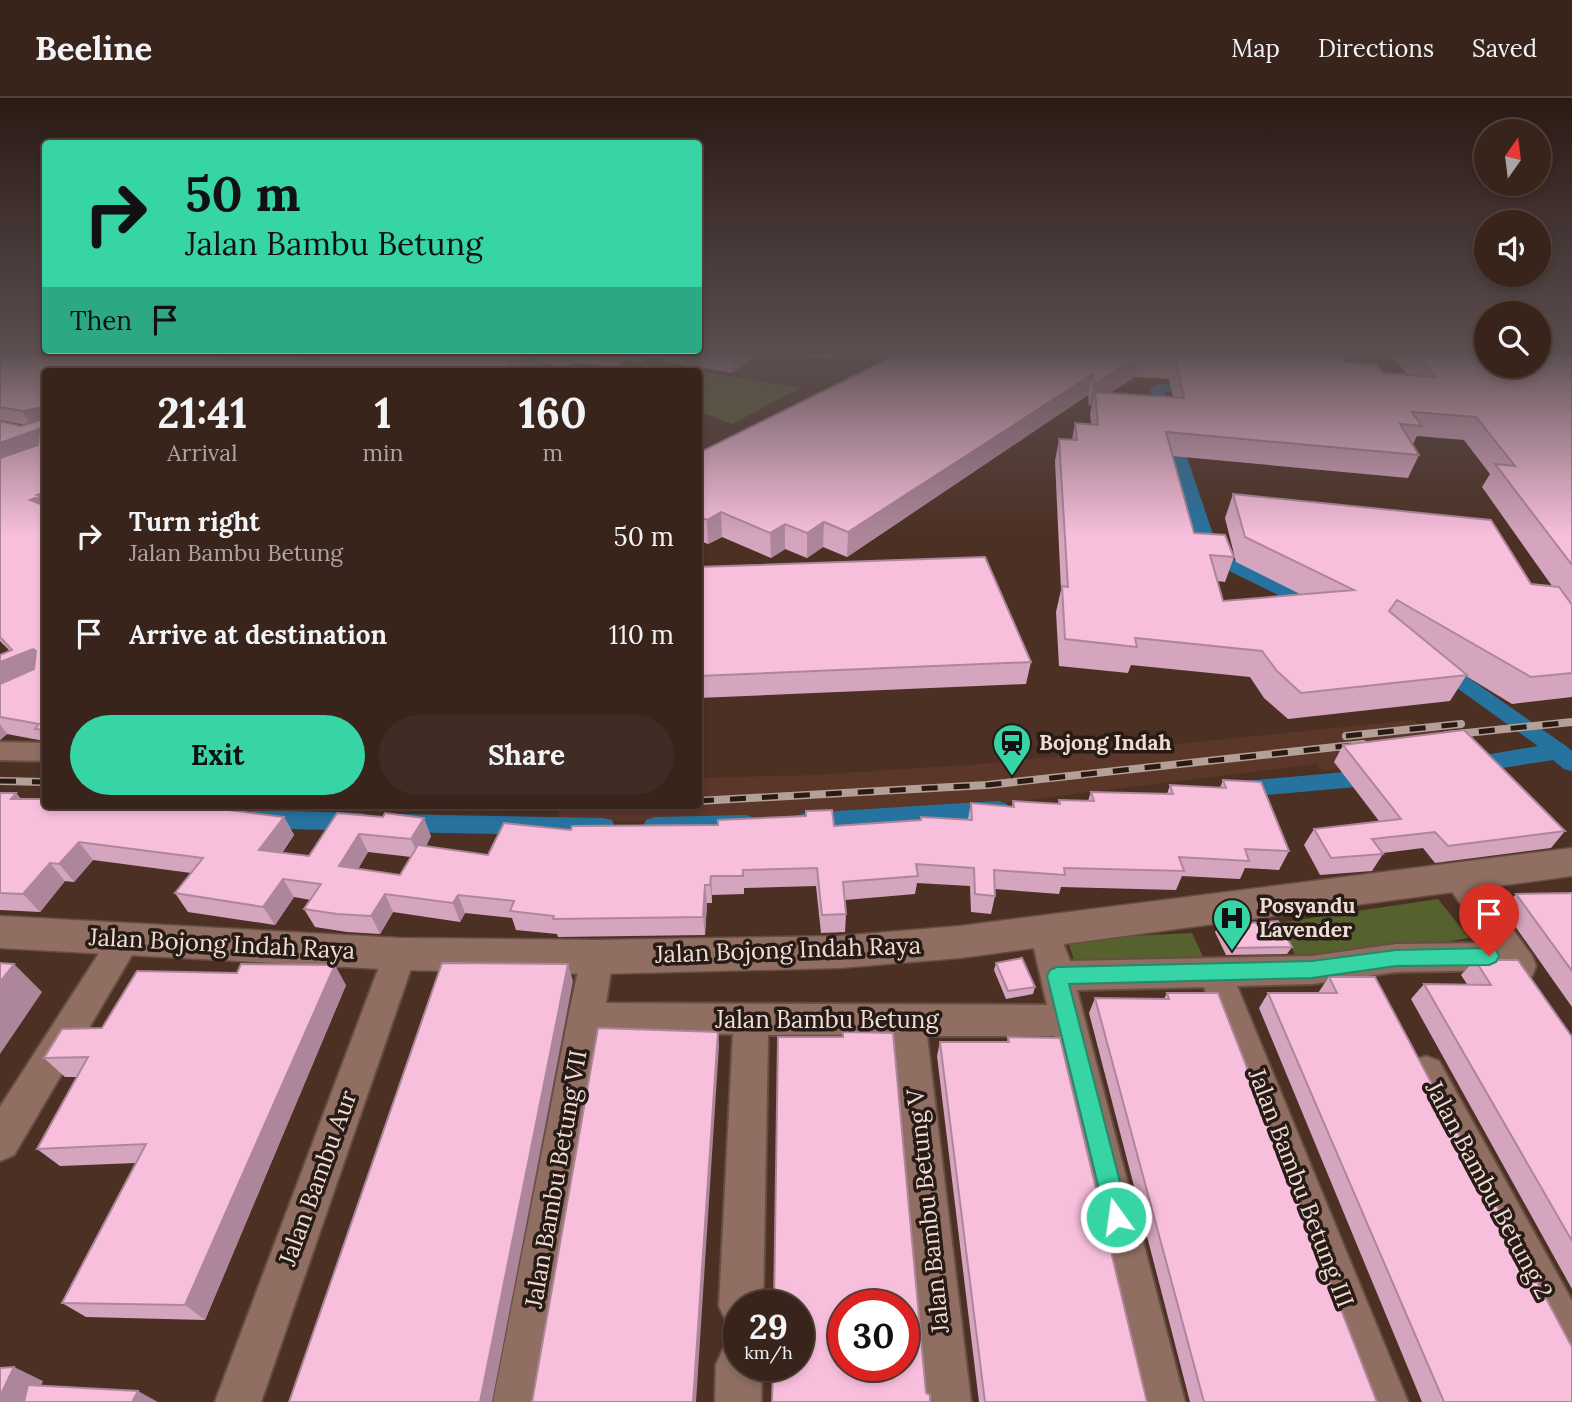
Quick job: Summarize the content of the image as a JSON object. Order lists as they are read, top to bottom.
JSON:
{
  "streets": {
    "street": [
      "Jalan Bojong Indah Raya",
      "Jalan Bambu Betung",
      "Jalan Bambu Aur",
      "Jalan Bambu Betung VII",
      "Jalan Bambu Betung III",
      "Jalan Bambu Betung 2",
      "Jalan Bambu Betung V"
    ]
  },
  "crossings": [
    ["Jalan Bojong Indah Raya", "Jalan Bambu Aur"],
    ["Jalan Bojong Indah Raya", "Jalan Bambu Betung VII"],
    ["Jalan Bambu Betung", "Jalan Bambu Betung VII"],
    ["Jalan Bambu Betung", "Jalan Bambu Betung V"]
  ],
  "places": {
    "station": ["Bojong Indah"],
    "hospital": ["Posyandu Lavender"]
  },
  "north": "top",
  "page": {
    "header": "Beeline",
    "nav": ["Map", "Directions", "Saved"],
    "turn": ["50 m", "Jalan Bambu Betung"],
    "then": "Then",
    "eta": [
      "21:41",
      "Arrival",
      "1",
      "min",
      "160",
      "m"
    ],
    "list": [
      {
        "name": "Turn right",
        "note": "Jalan Bambu Betung",
        "value": "50 m"
      },
      {
        "name": "Arrive at destination",
        "value": "110 m"
      }
    ],
    "buttons": ["Exit", "Share"],
    "speed": "29 km/h",
    "limit": "30"
  }
}
